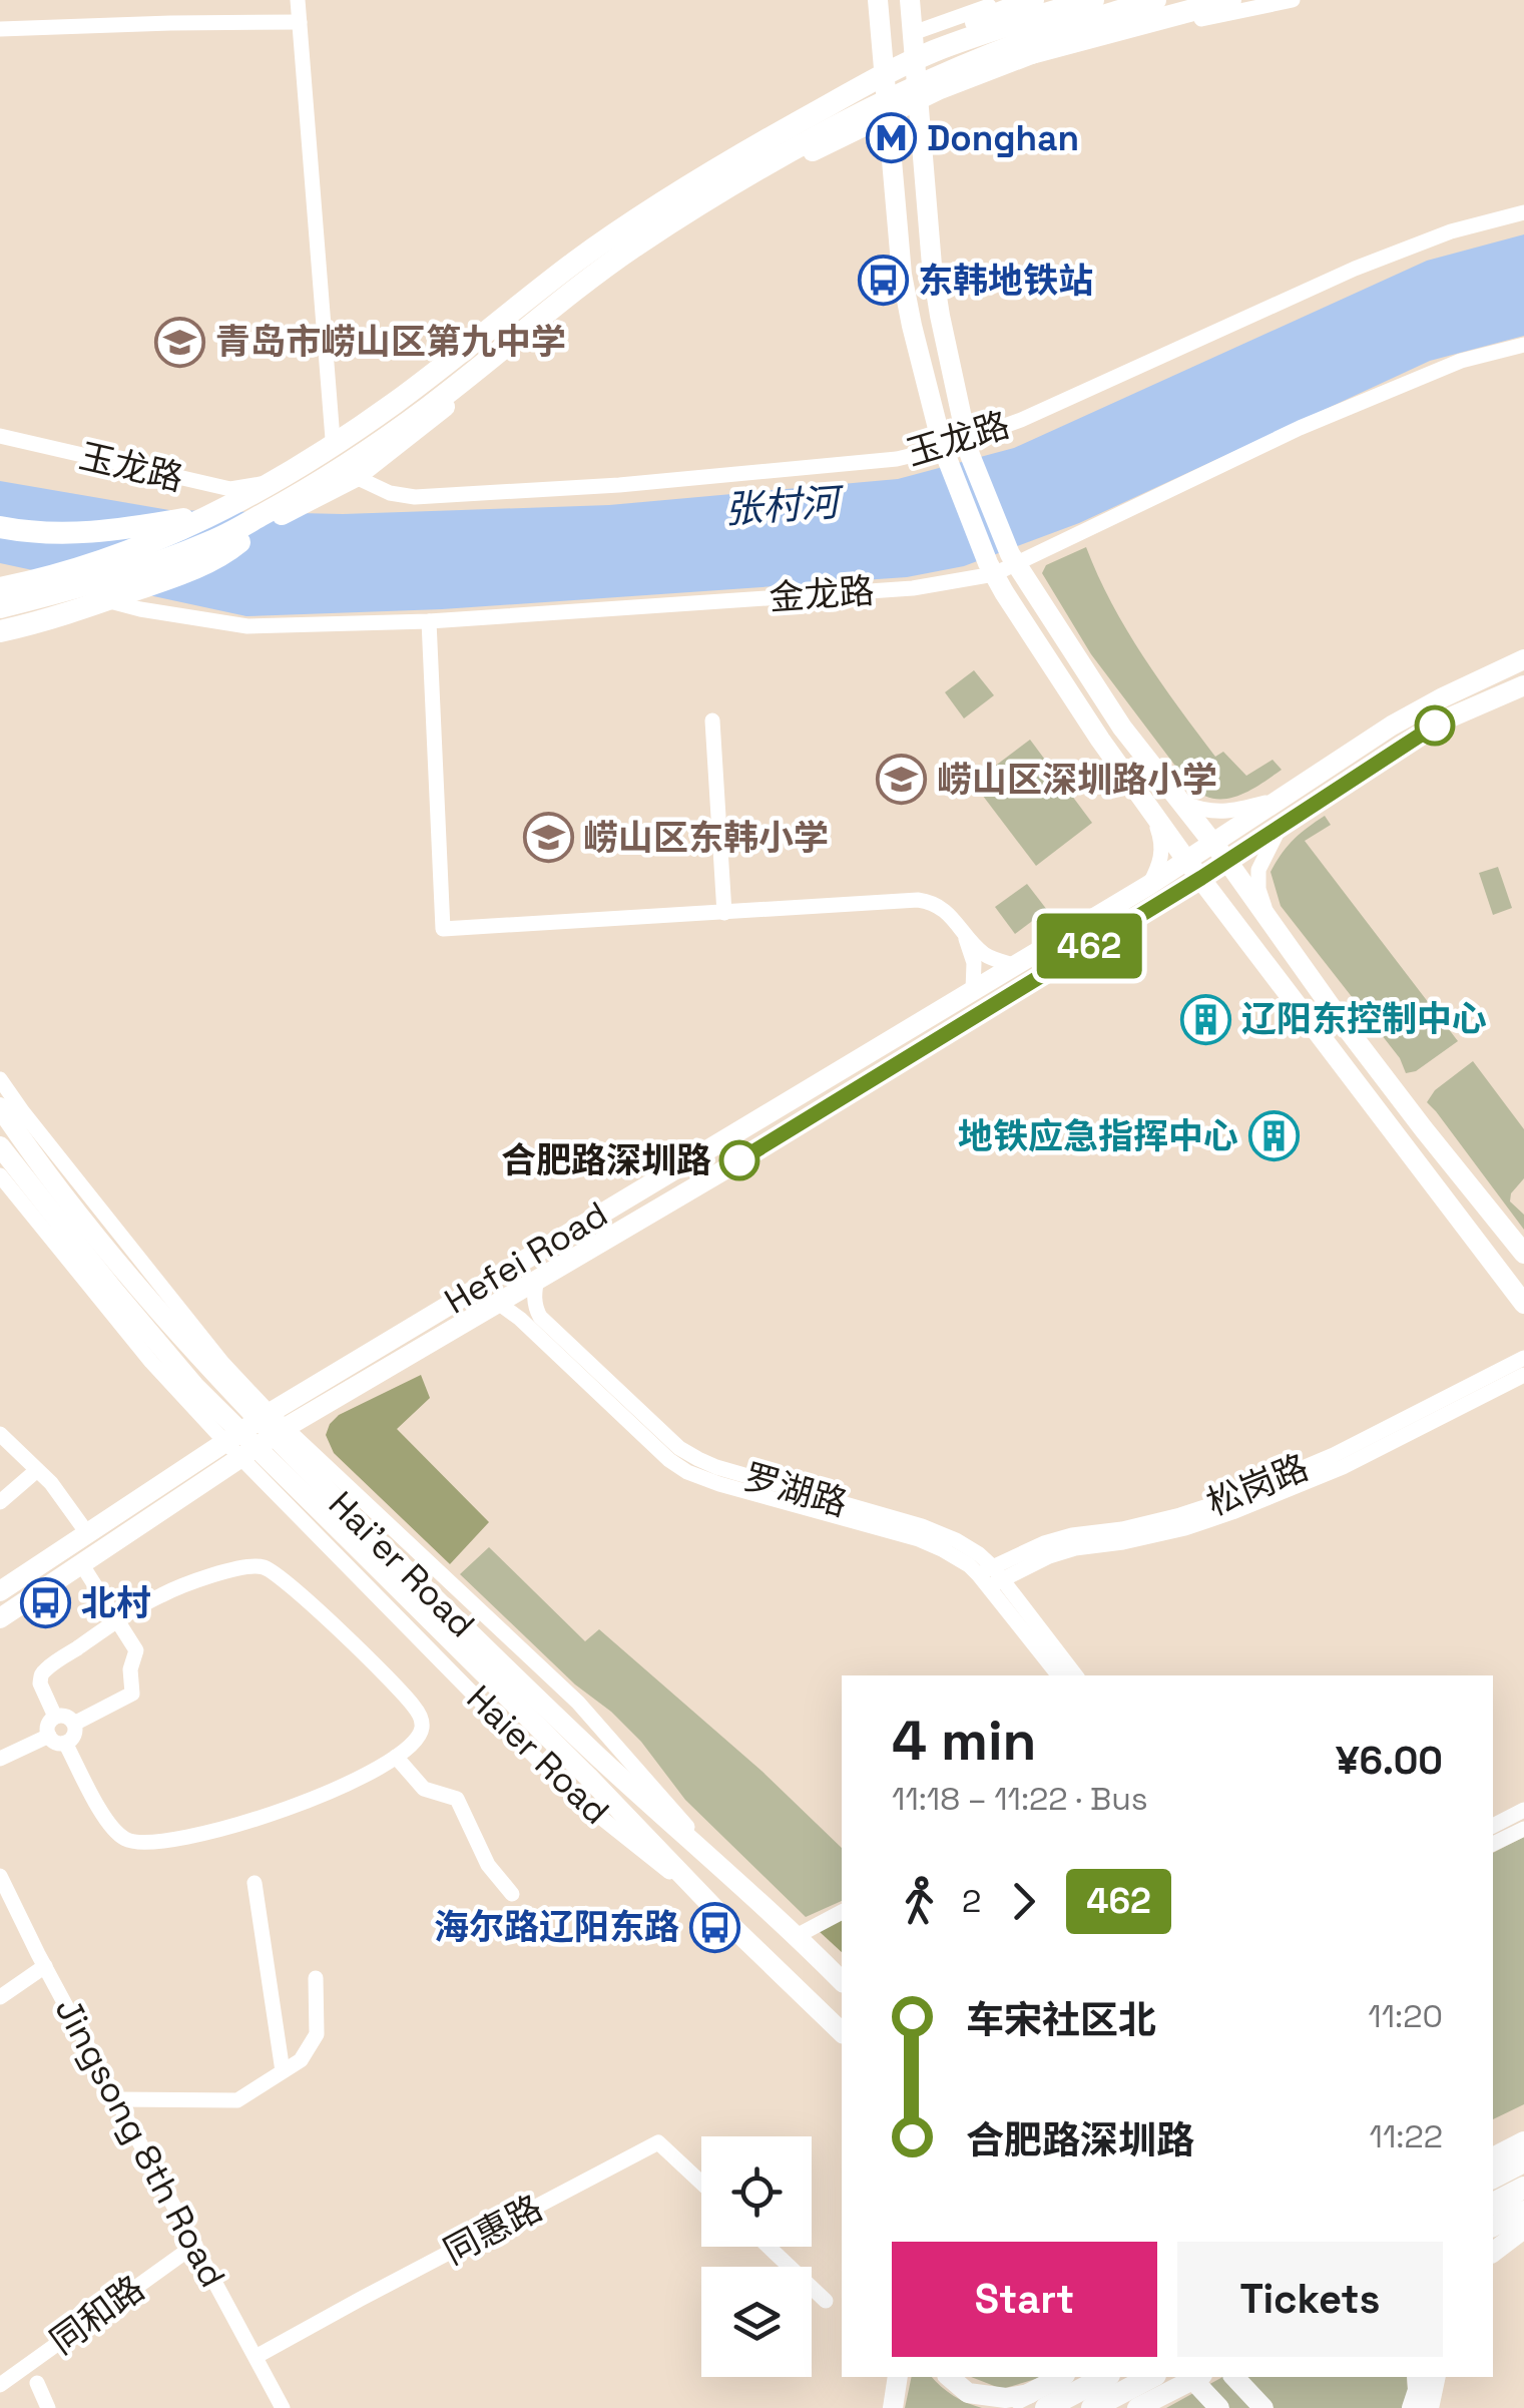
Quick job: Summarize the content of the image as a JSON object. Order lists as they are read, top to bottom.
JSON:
{
  "streets": {
    "main road": ["Hefei Road", "Hai'er Road", "Haier Road"],
    "street": [
      "玉龙路",
      "金龙路",
      "松岗路",
      "罗湖路",
      "Jingsong 8th Road",
      "同惠路",
      "同和路"
    ]
  },
  "crossings": [
    ["Hefei Road", "罗湖路"],
    ["Hefei Road", "Haier Road"],
    ["松岗路", "罗湖路"],
    ["Hai'er Road", "Haier Road"],
    ["Jingsong 8th Road", "同惠路"],
    ["Jingsong 8th Road", "同和路"]
  ],
  "water": ["张村河"],
  "places": {
    "metro station": ["Donghan"],
    "bus stop": ["东韩地铁站", "北村", "海尔路辽阳东路"],
    "school or university": ["青岛市崂山区第九中学", "崂山区深圳路小学", "崂山区东韩小学"],
    "building": ["辽阳东控制中心", "地铁应急指挥中心"],
    "other": ["合肥路深圳路"]
  },
  "lines": ["bus line 462"],
  "page": {
    "on_map": "462",
    "heading": ["4 min", "11:18 – 11:22 · Bus", "¥6.00"],
    "legs": ["2", "462"],
    "list": [
      {
        "name": "车宋社区北",
        "value": "11:20"
      },
      {
        "name": "合肥路深圳路",
        "value": "11:22"
      }
    ],
    "buttons": ["Start", "Tickets"]
  }
}
